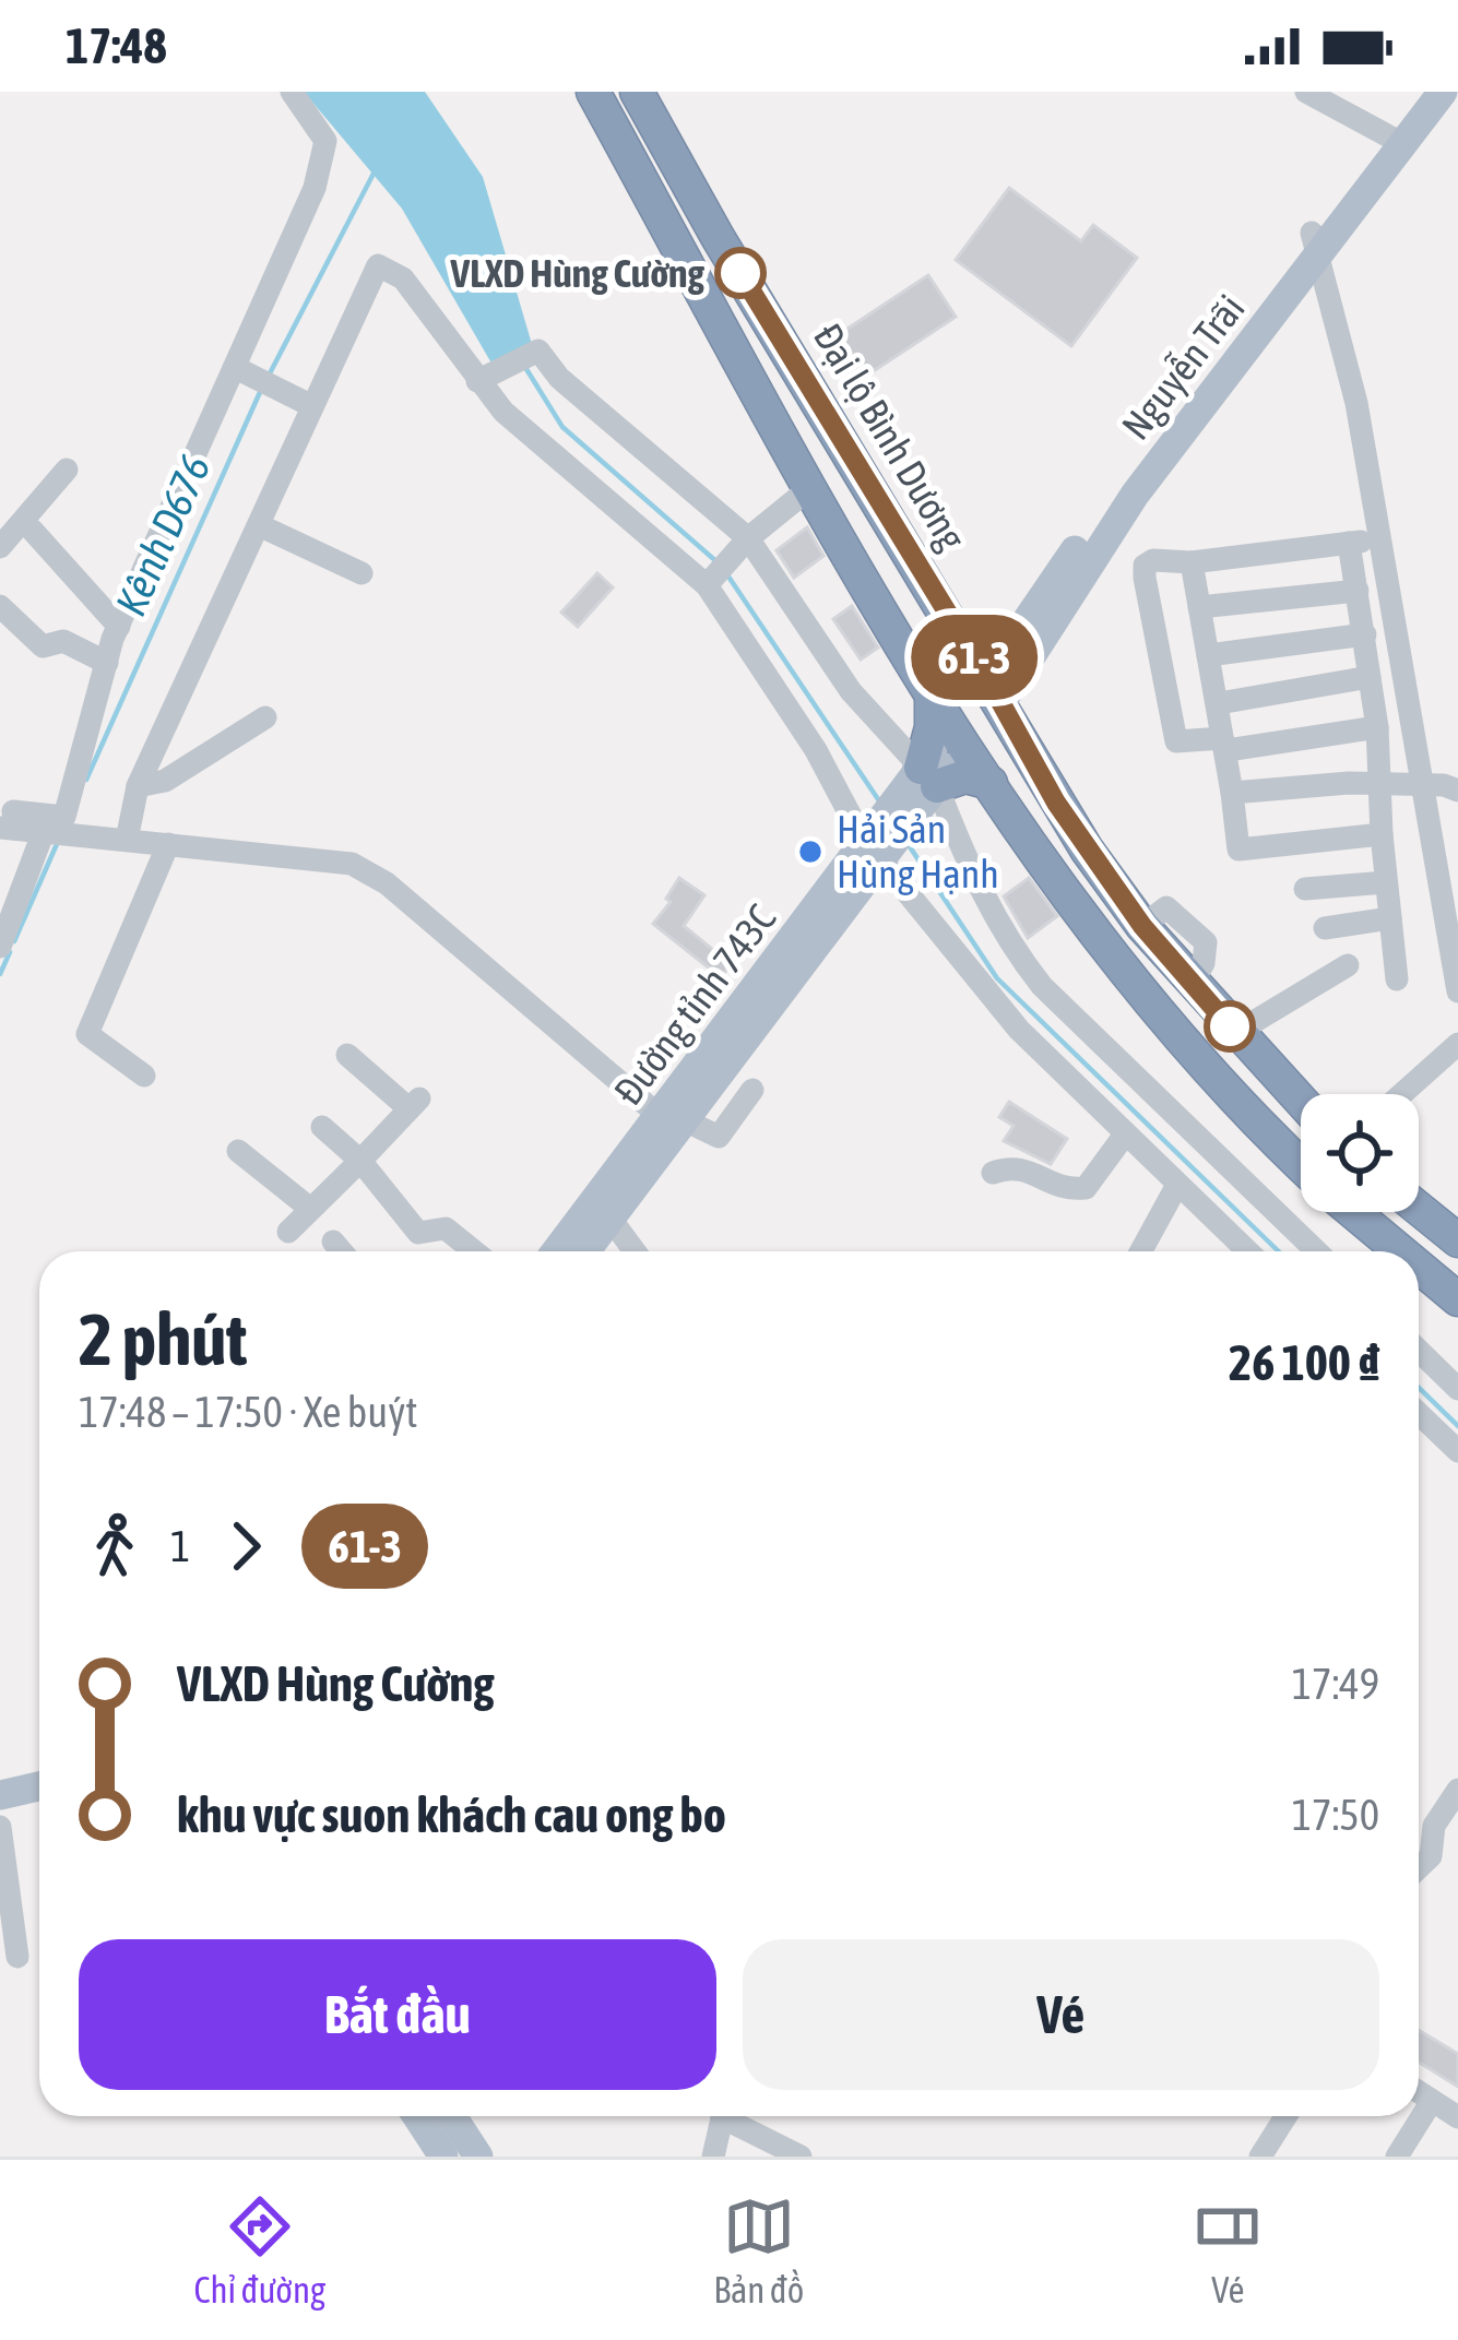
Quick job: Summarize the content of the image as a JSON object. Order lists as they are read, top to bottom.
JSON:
{
  "streets": {
    "highway": ["Đại lộ Bình Dương"],
    "main road": ["Nguyễn Trãi", "Đường tỉnh 743C"]
  },
  "crossings": [
    ["Nguyễn Trãi", "Đại lộ Bình Dương"]
  ],
  "water": ["Kênh D676"],
  "places": ["VLXD Hùng Cường", "Hải Sản Hùng Hạnh"],
  "lines": ["bus line 61-3"],
  "page": {
    "status": "17:48",
    "on_map": "61-3",
    "heading": ["2 phút", "17:48 – 17:50 · Xe buýt", "26 100 ₫"],
    "legs": ["1", "61-3"],
    "list": [
      {
        "name": "VLXD Hùng Cường",
        "value": "17:49"
      },
      {
        "name": "khu vực suon khách cau ong bo",
        "value": "17:50"
      }
    ],
    "buttons": ["Bắt đầu", "Vé"],
    "tabs": ["Chỉ đường", "Bản đồ", "Vé"]
  }
}
